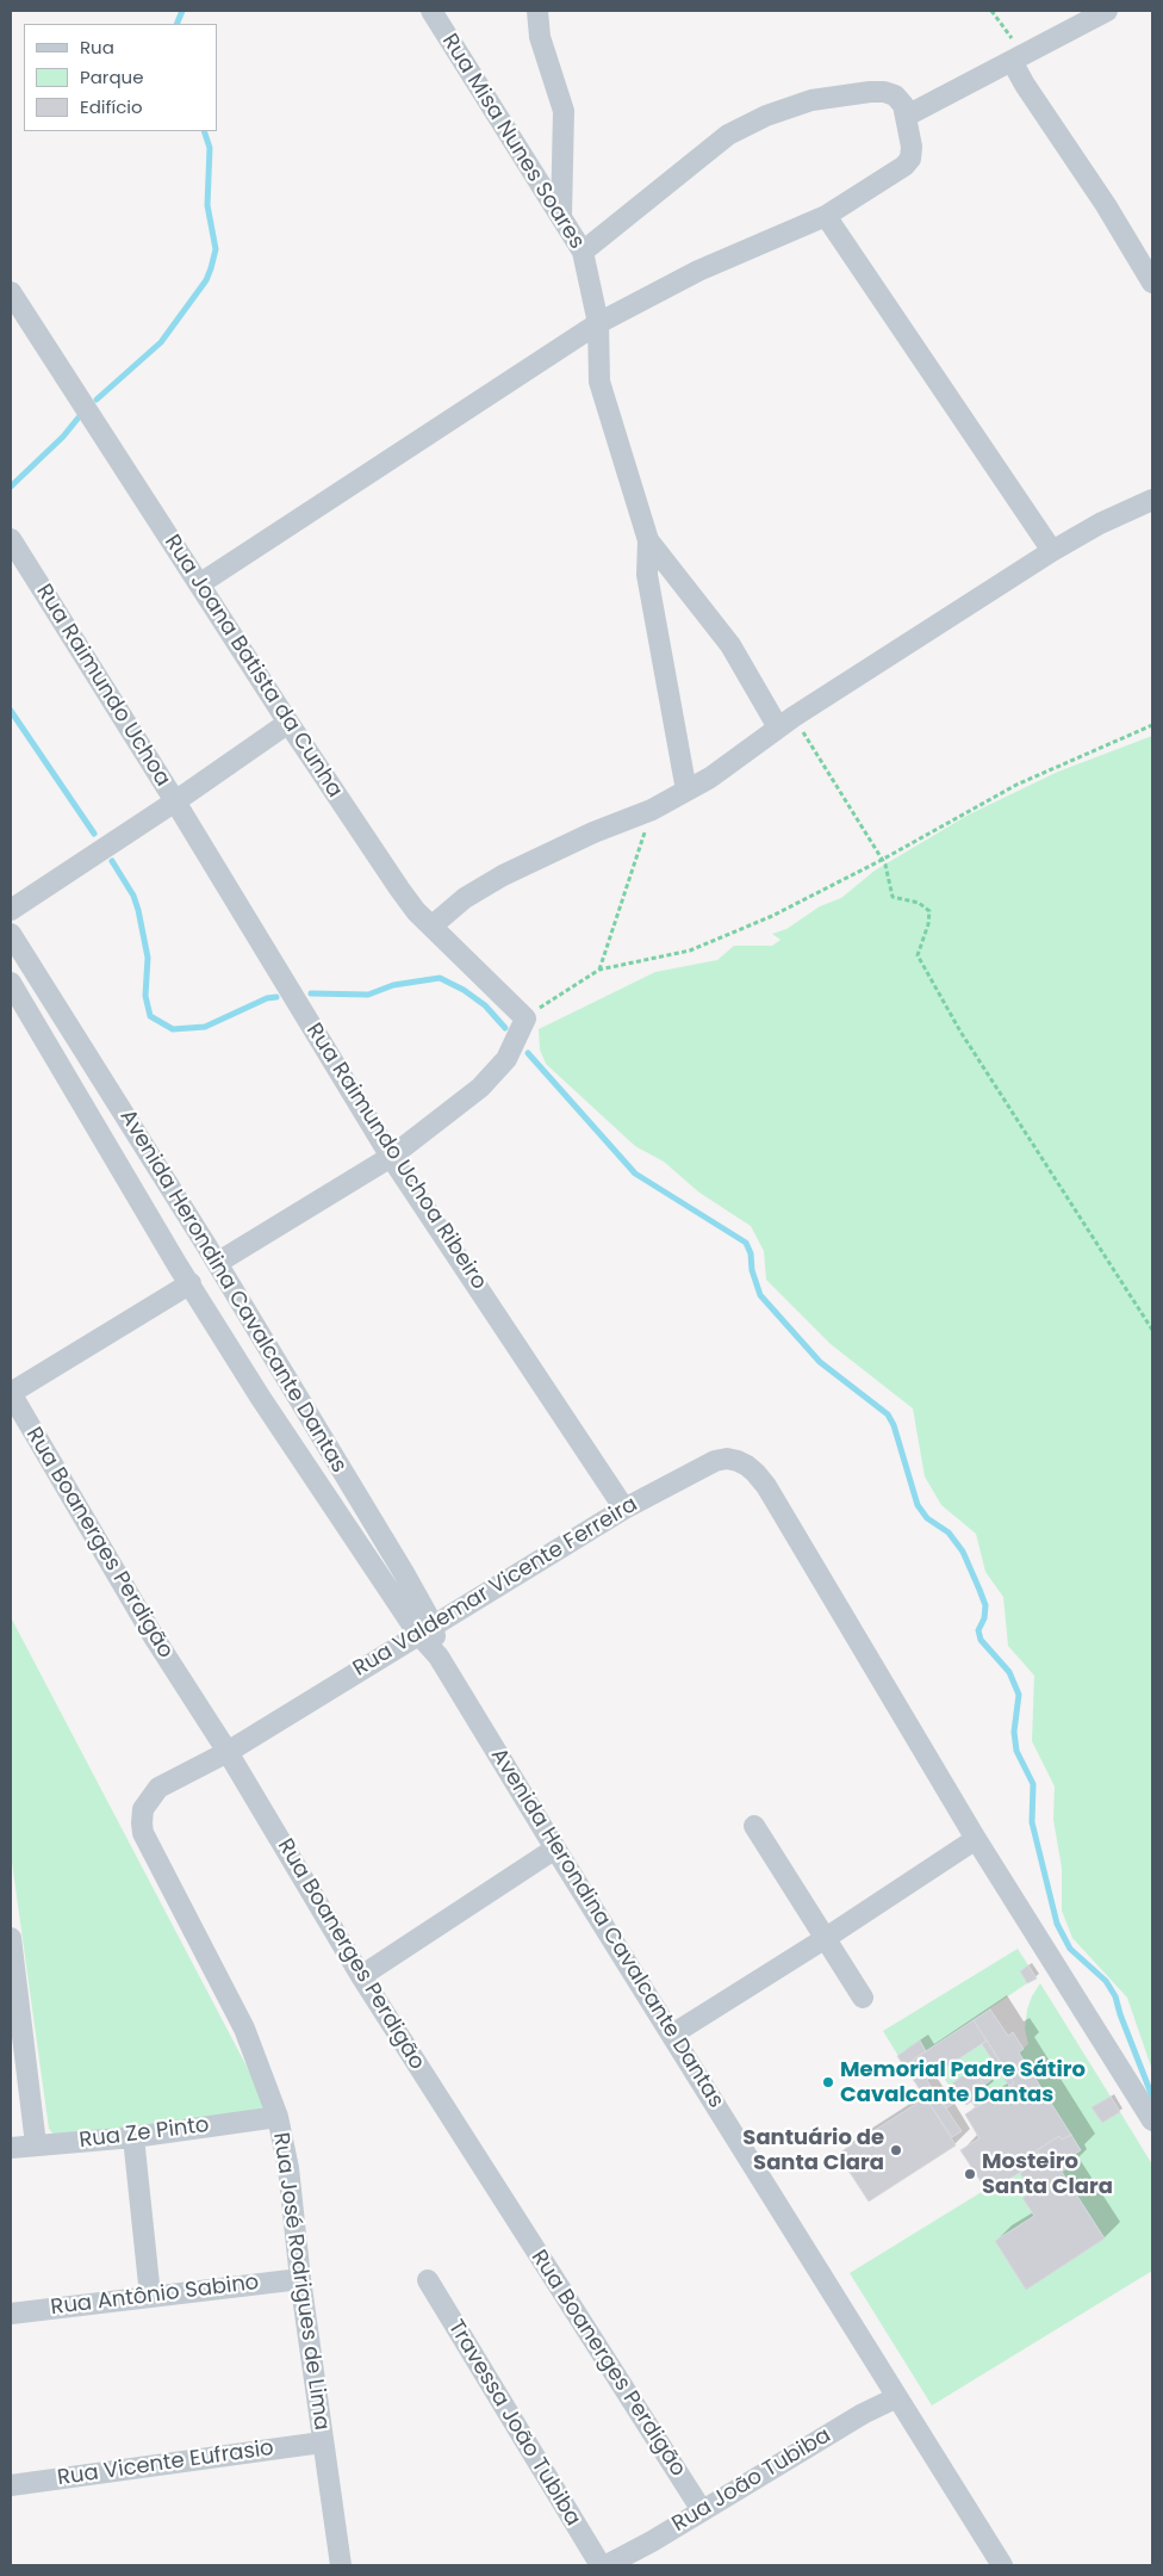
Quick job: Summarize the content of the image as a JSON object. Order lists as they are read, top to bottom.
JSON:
{
  "streets": {
    "street": [
      "Rua Misa Nunes Soares",
      "Rua Joana Batista da Cunha",
      "Rua Raimundo Uchoa",
      "Rua Raimundo Uchoa Ribeiro",
      "Avenida Herondina Cavalcante Dantas",
      "Rua Boanerges Perdigão",
      "Rua Valdemar Vicente Ferreira",
      "Rua Ze Pinto",
      "Rua José Rodrigues de Lima",
      "Rua Antônio Sabino",
      "Travessa João Tubiba",
      "Rua Vicente Eufrasio",
      "Rua João Tubiba"
    ]
  },
  "crossings": [
    ["Rua Raimundo Uchoa", "Rua Raimundo Uchoa Ribeiro"],
    ["Rua Raimundo Uchoa Ribeiro", "Rua Valdemar Vicente Ferreira"],
    ["Avenida Herondina Cavalcante Dantas", "Rua Valdemar Vicente Ferreira"],
    ["Avenida Herondina Cavalcante Dantas", "Rua João Tubiba"],
    ["Rua Boanerges Perdigão", "Rua Valdemar Vicente Ferreira"],
    ["Rua Boanerges Perdigão", "Rua José Rodrigues de Lima"],
    ["Rua Boanerges Perdigão", "Rua João Tubiba"],
    ["Rua Valdemar Vicente Ferreira", "Rua José Rodrigues de Lima"],
    ["Rua Ze Pinto", "Rua José Rodrigues de Lima"],
    ["Rua José Rodrigues de Lima", "Rua Antônio Sabino"],
    ["Rua José Rodrigues de Lima", "Rua Vicente Eufrasio"]
  ],
  "places": ["Memorial Padre Sátiro Cavalcante Dantas", "Santuário de Santa Clara", "Mosteiro Santa Clara"],
  "legend": ["Rua", "Parque", "Edifício"]
}
